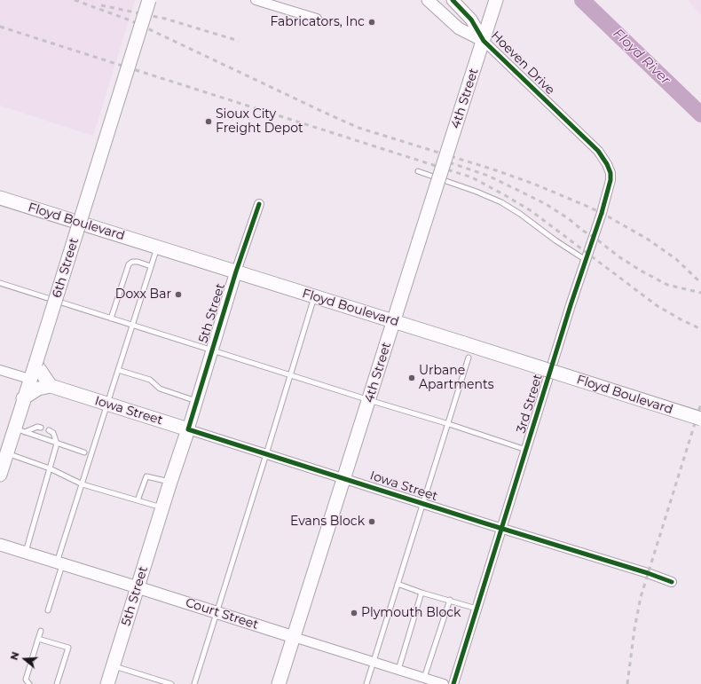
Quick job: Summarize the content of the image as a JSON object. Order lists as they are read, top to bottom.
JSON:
{
  "streets": {
    "main road": [
      "4th Street",
      "Floyd Boulevard",
      "6th Street",
      "5th Street",
      "Iowa Street"
    ],
    "street": ["Hoeven Drive", "3rd Street", "Court Street"]
  },
  "crossings": [
    ["Hoeven Drive", "4th Street"],
    ["Hoeven Drive", "3rd Street"],
    ["4th Street", "Floyd Boulevard"],
    ["4th Street", "Iowa Street"],
    ["4th Street", "Court Street"],
    ["Floyd Boulevard", "5th Street"],
    ["5th Street", "Iowa Street"],
    ["5th Street", "Court Street"],
    ["3rd Street", "Iowa Street"]
  ],
  "water": ["Floyd River"],
  "places": [
    "Fabricators, Inc",
    "Sioux City Freight Depot",
    "Doxx Bar",
    "Urbane Apartments",
    "Evans Block",
    "Plymouth Block"
  ],
  "north": "left"
}
